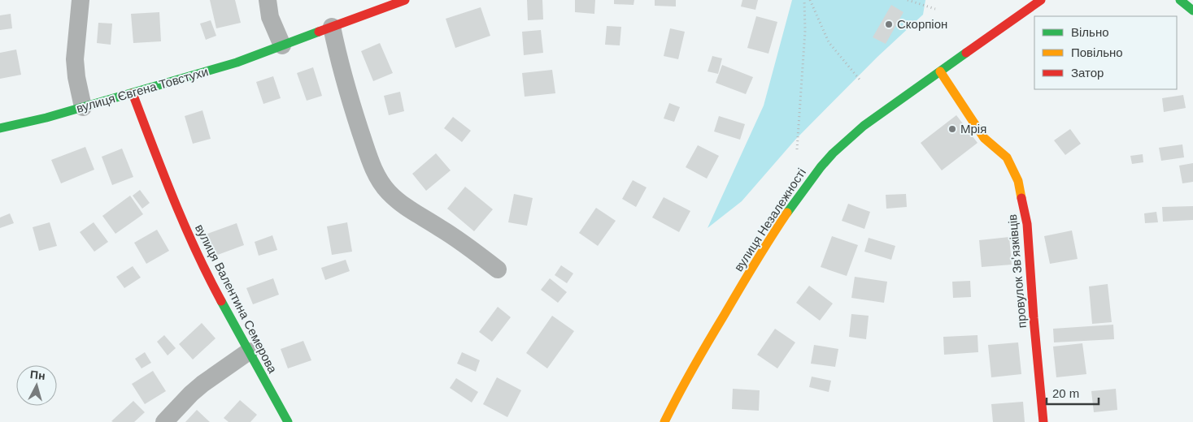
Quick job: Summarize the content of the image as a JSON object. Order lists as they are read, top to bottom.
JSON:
{
  "streets": {
    "street": [
      "вулиця Євгена Товстухи",
      "вулиця Незалежності",
      "провулок Звʼязківців",
      "вулиця Валентина Семерова"
    ]
  },
  "crossings": [
    ["вулиця Євгена Товстухи", "вулиця Валентина Семерова"],
    ["вулиця Незалежності", "провулок Звʼязківців"]
  ],
  "places": ["Скорпіон", "Мрія"],
  "legend": ["Вільно", "Повільно", "Затор"],
  "scale_bar": "20 m",
  "north": "top"
}
